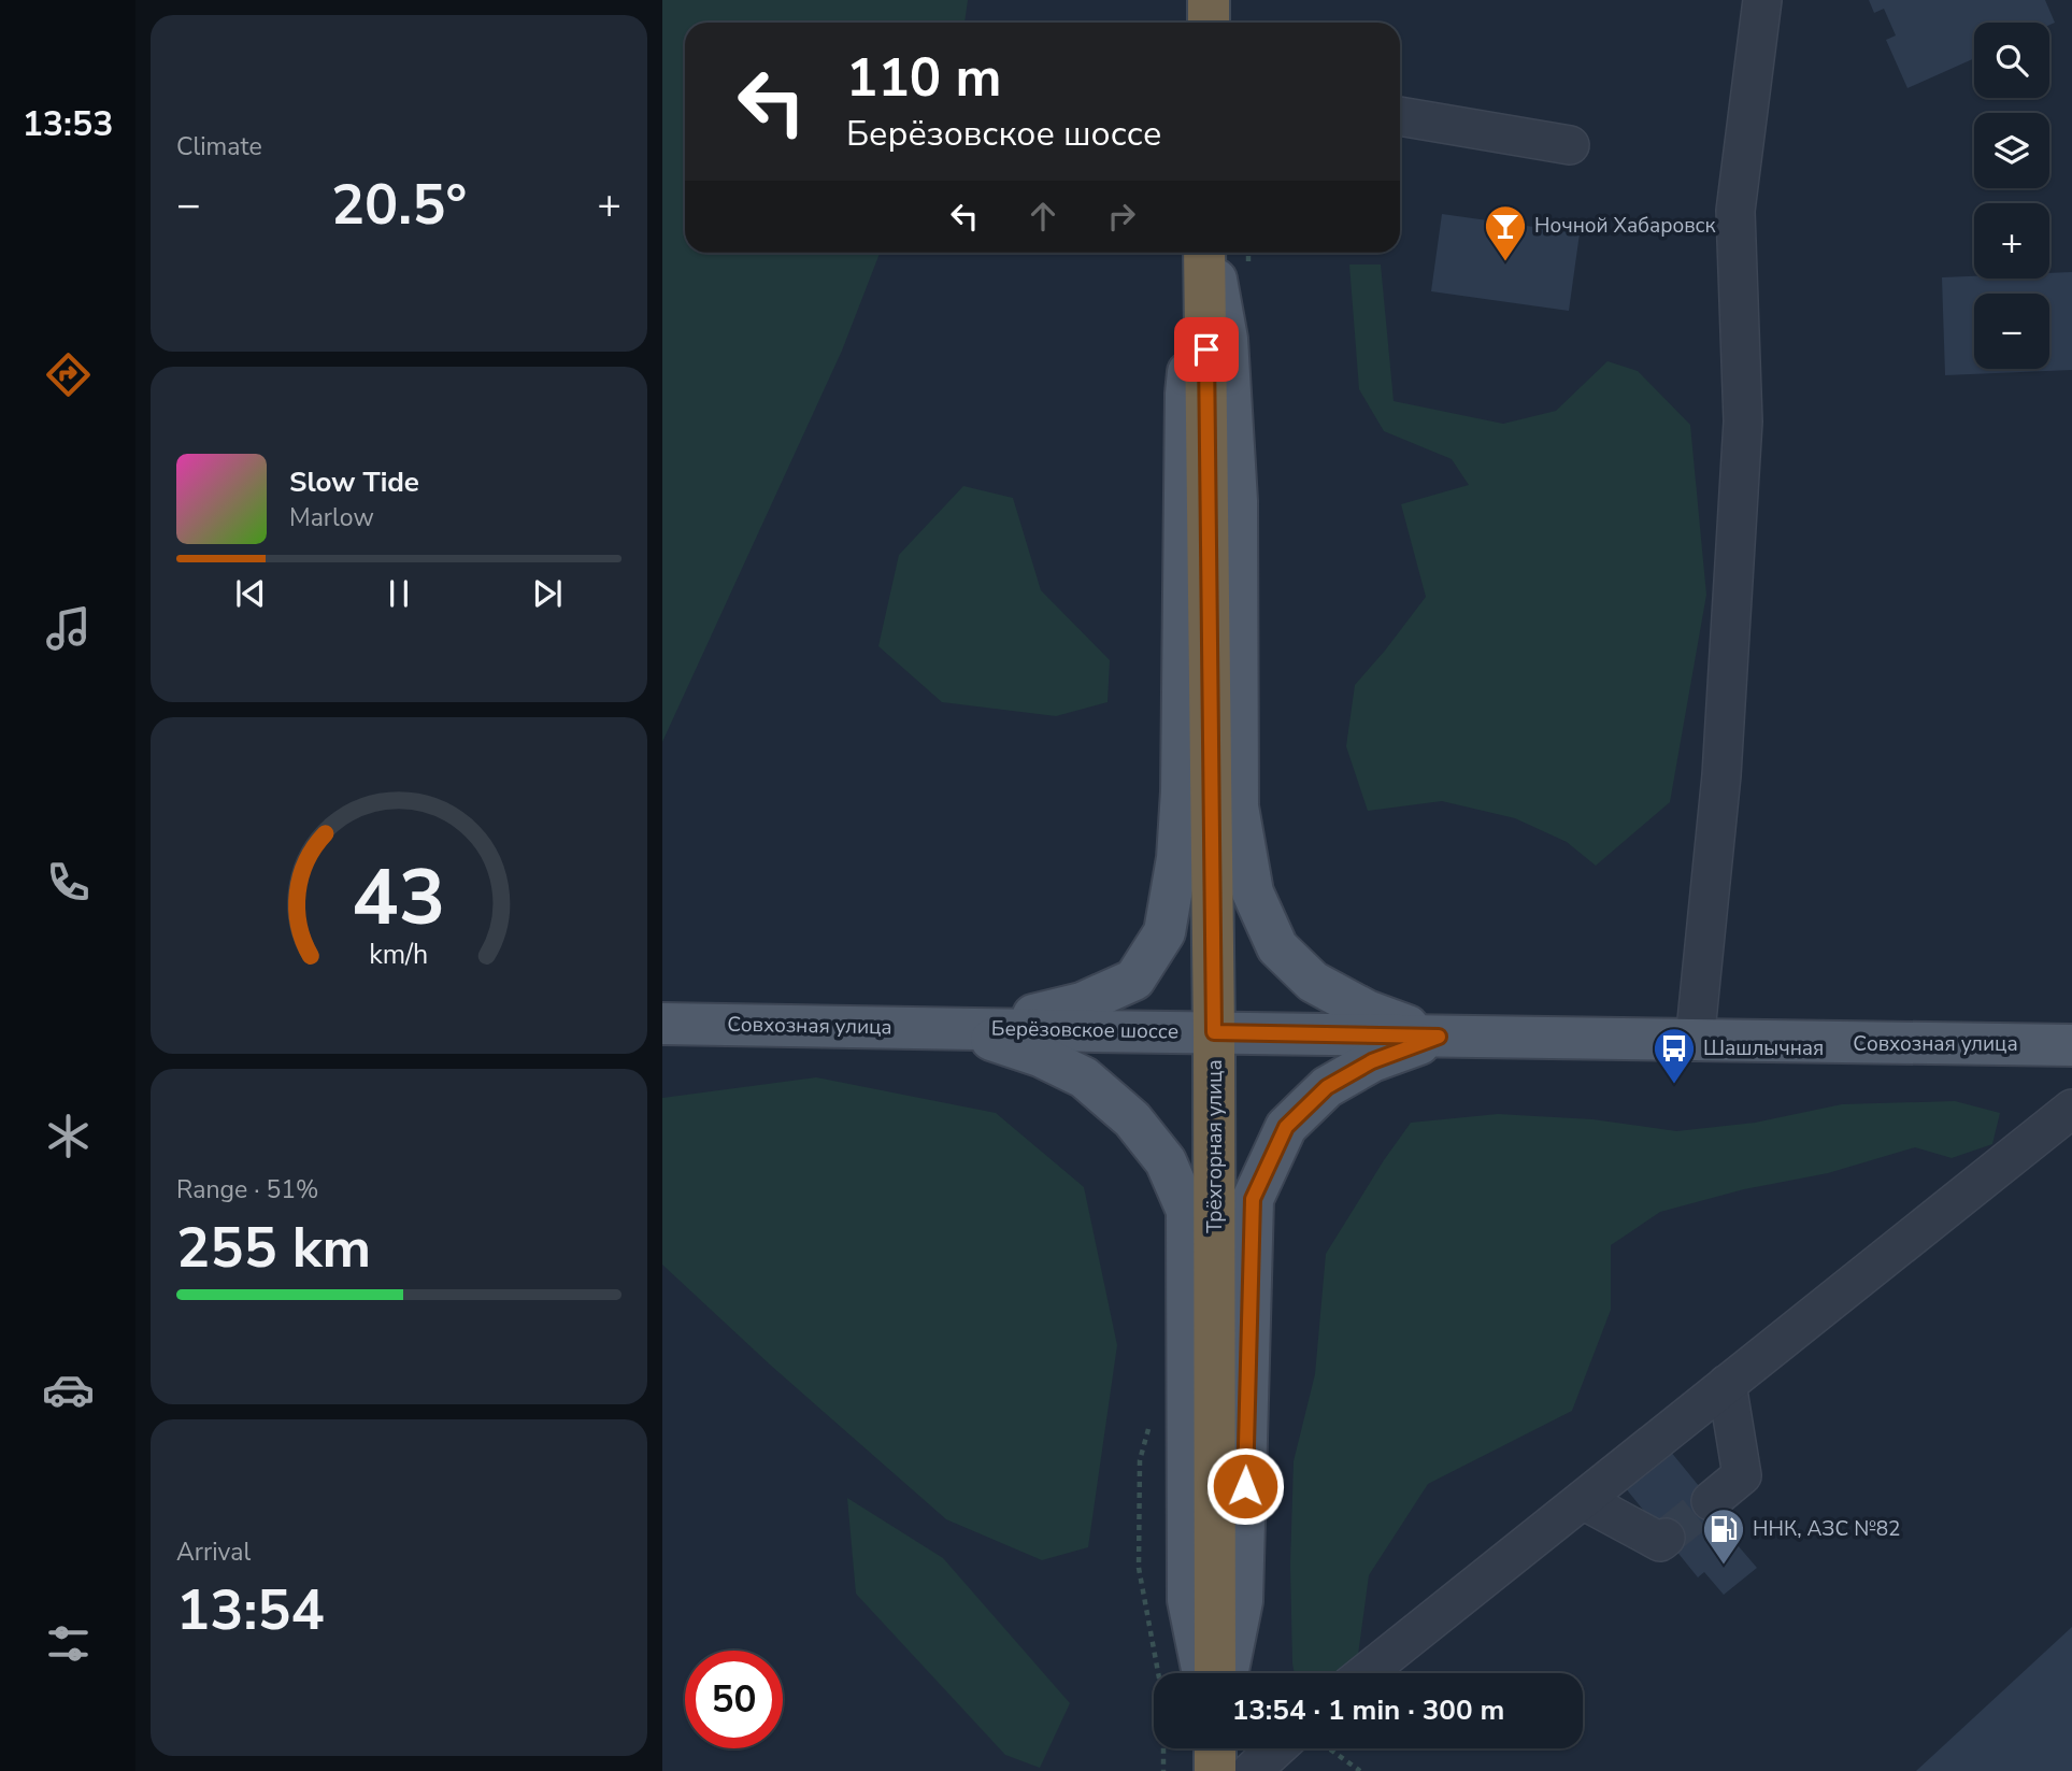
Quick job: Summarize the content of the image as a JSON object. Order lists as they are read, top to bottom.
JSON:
{
  "streets": {
    "highway": ["Трёхгорная улица"],
    "main road": ["Совхозная улица", "Берёзовское шоссе"]
  },
  "crossings": [
    ["Совхозная улица", "Берёзовское шоссе"],
    ["Берёзовское шоссе", "Трёхгорная улица"]
  ],
  "places": {
    "bar": ["Ночной Хабаровск"],
    "bus stop": ["Шашлычная"],
    "fuel station": ["ННК, АЗС №82"]
  },
  "page": {
    "tabs": "13:53",
    "tile": [
      "Climate",
      ["Range · 51%", "255 km"],
      ["Arrival", "13:54"]
    ],
    "map_buttons": ["+", "−"],
    "turn": ["110 m", "Берёзовское шоссе"],
    "heat": ["−", "20.5°", "+"],
    "song": ["Slow Tide", "Marlow"],
    "limit": "50",
    "trip": "13:54 · 1 min · 300 m",
    "gauge": ["43", "km/h"]
  }
}
